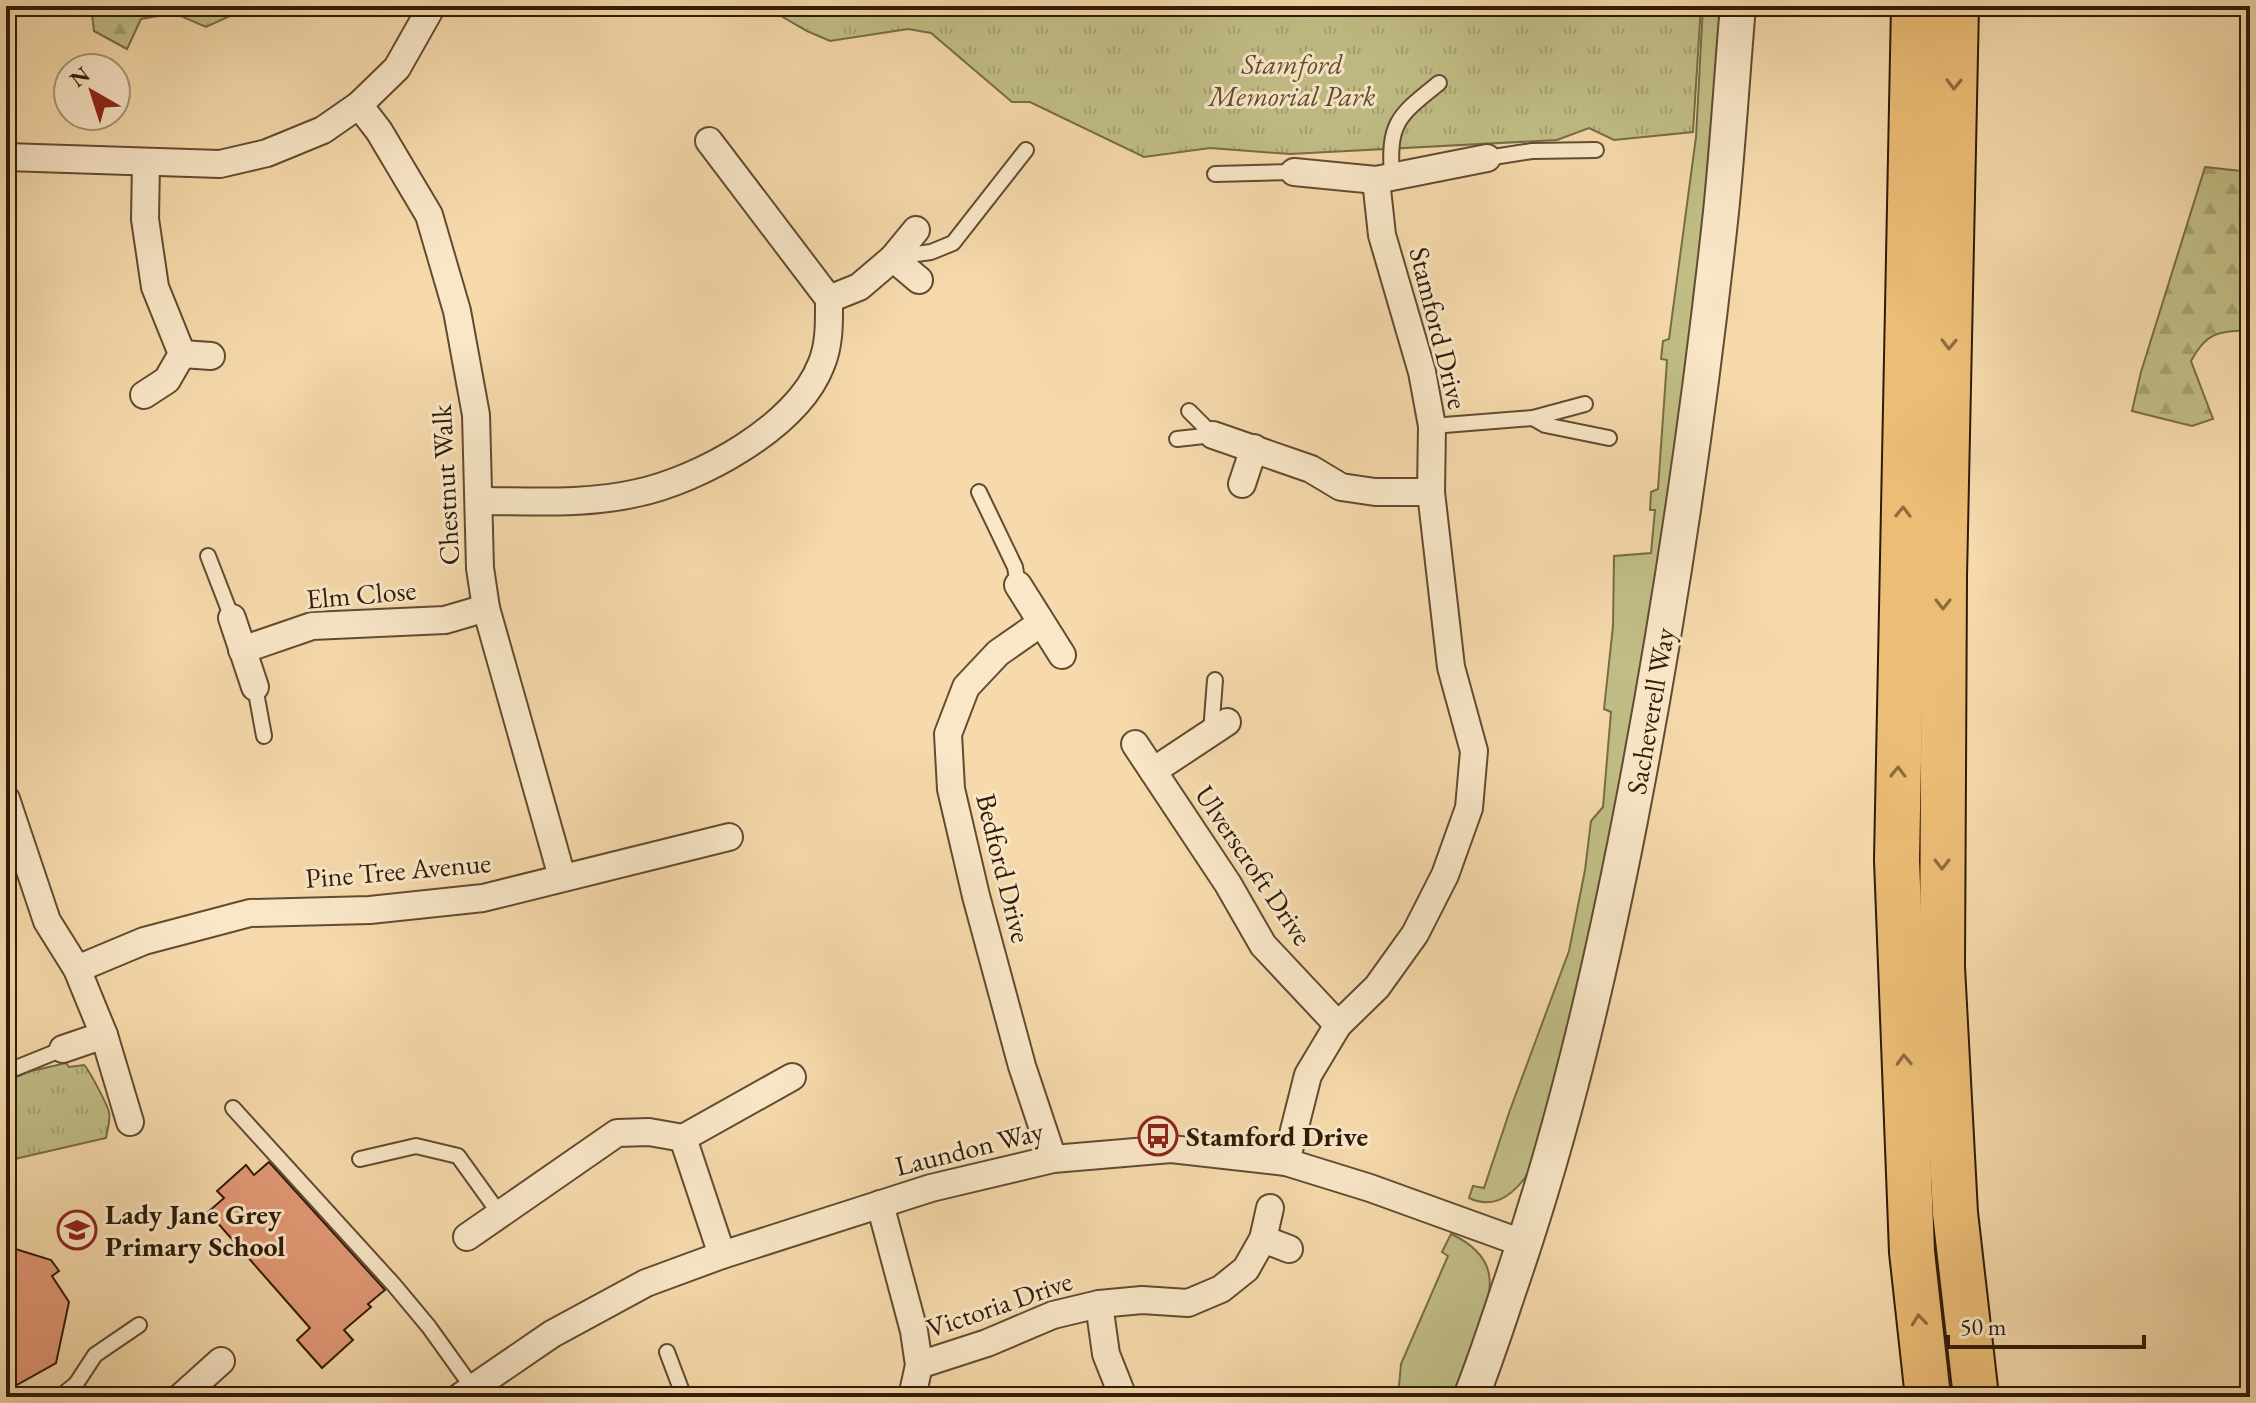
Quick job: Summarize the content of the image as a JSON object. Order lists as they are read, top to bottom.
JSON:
{
  "streets": {
    "street": [
      "Stamford Drive",
      "Chestnut Walk",
      "Elm Close",
      "Sacheverell Way",
      "Ulverscroft Drive",
      "Bedford Drive",
      "Pine Tree Avenue",
      "Laundon Way",
      "Victoria Drive"
    ]
  },
  "crossings": [
    ["Stamford Drive", "Ulverscroft Drive"],
    ["Stamford Drive", "Laundon Way"],
    ["Chestnut Walk", "Elm Close"],
    ["Chestnut Walk", "Pine Tree Avenue"],
    ["Sacheverell Way", "Laundon Way"],
    ["Bedford Drive", "Laundon Way"]
  ],
  "parks": ["Stamford Memorial Park"],
  "places": {
    "bus stop": ["Stamford Drive"],
    "school or university": ["Lady Jane Grey Primary School"]
  },
  "scale_bar": "50 m",
  "north": "top left"
}
